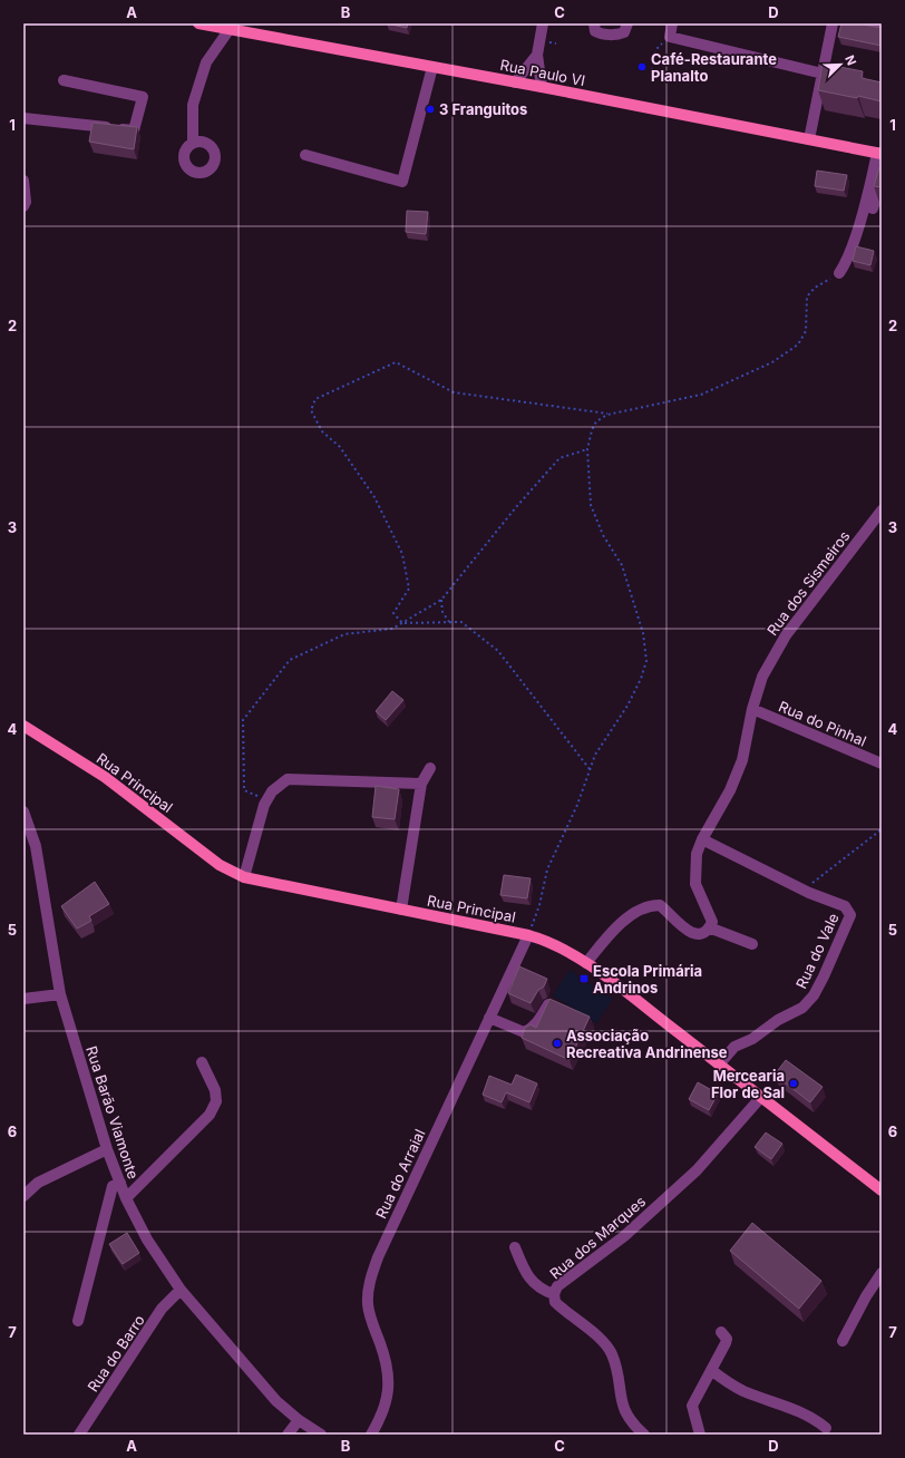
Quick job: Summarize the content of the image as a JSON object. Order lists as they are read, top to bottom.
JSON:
{
  "streets": {
    "main road": ["Rua Paulo VI", "Rua Principal"],
    "street": [
      "Rua dos Sismeiros",
      "Rua do Pinhal",
      "Rua do Vale",
      "Rua Barão Viamonte",
      "Rua do Arraial",
      "Rua dos Marques",
      "Rua do Barro"
    ]
  },
  "crossings": [
    ["Rua dos Sismeiros", "Rua do Pinhal"],
    ["Rua dos Sismeiros", "Rua do Vale"],
    ["Rua Principal", "Rua do Vale"],
    ["Rua Principal", "Rua do Arraial"],
    ["Rua Principal", "Rua dos Marques"],
    ["Rua Barão Viamonte", "Rua do Barro"]
  ],
  "places": {
    "other": [
      "Café-Restaurante Planalto",
      "3 Franguitos",
      "Associação Recreativa Andrinense",
      "Mercearia Flor de Sal"
    ],
    "transit": ["Escola Primária Andrinos"]
  },
  "north": "top right",
  "grid": {
    "columns": [
      "A",
      "B",
      "C",
      "D"
    ],
    "rows": [
      "1",
      "2",
      "3",
      "4",
      "5",
      "6",
      "7"
    ]
  }
}
